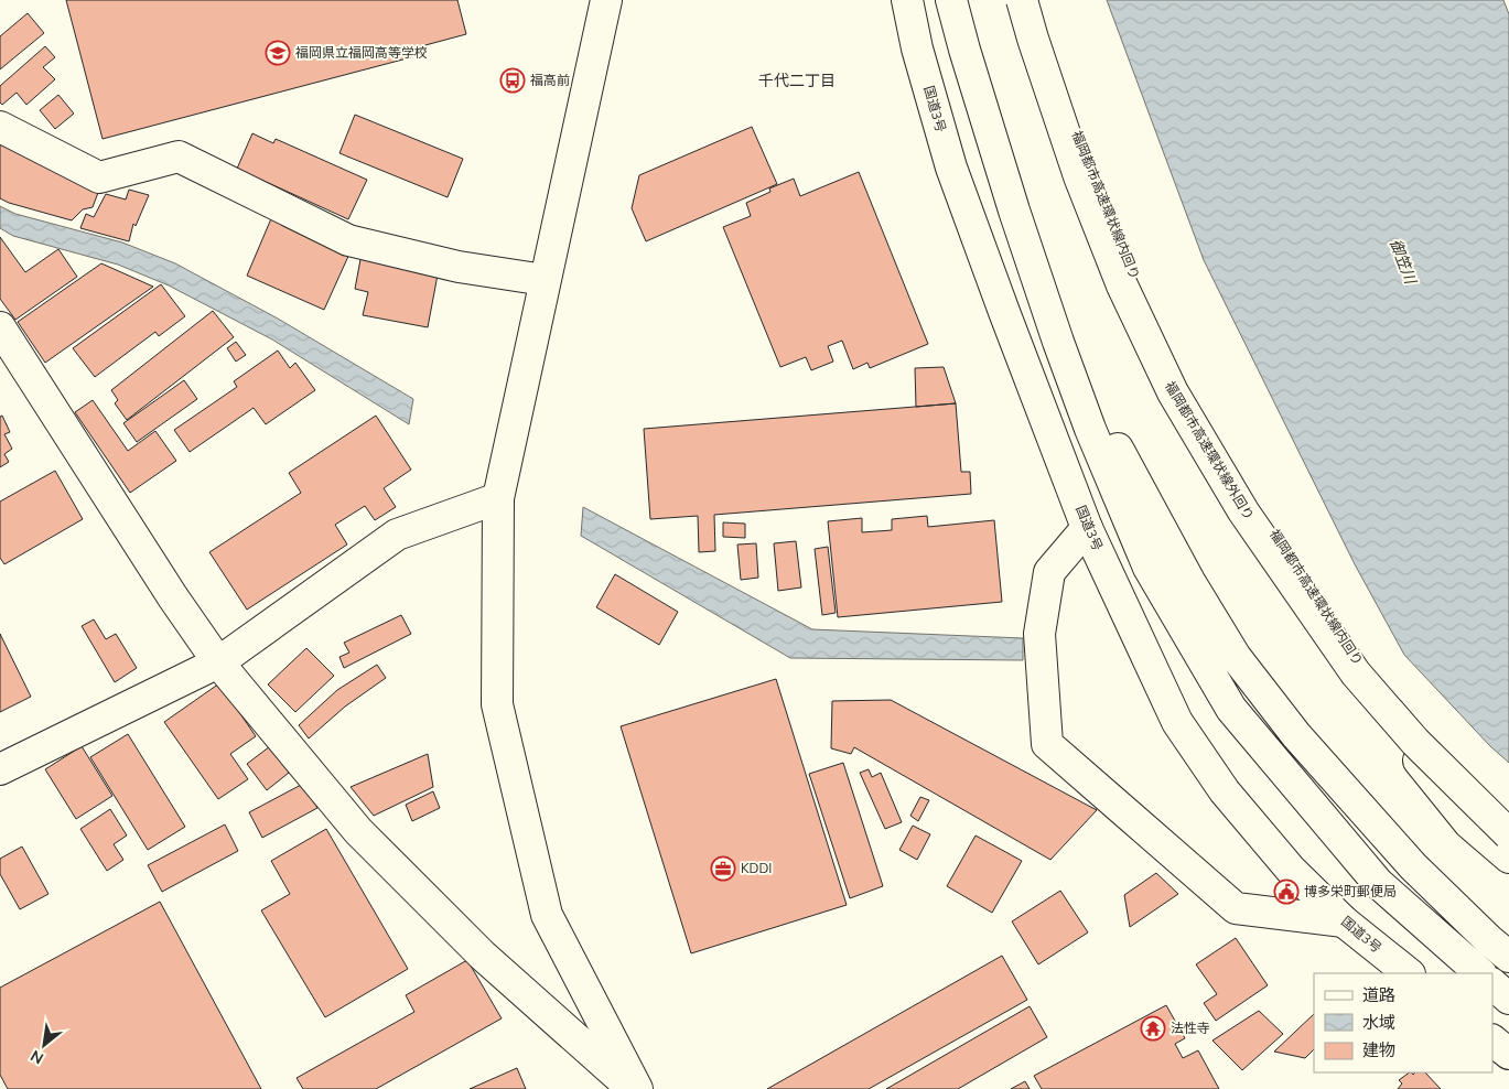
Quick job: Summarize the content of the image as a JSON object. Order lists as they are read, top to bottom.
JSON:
{
  "streets": {
    "main road": ["国道3号", "福岡都市高速環状線内回り", "福岡都市高速環状線外回り"]
  },
  "districts": ["千代二丁目"],
  "water": ["御笠川"],
  "places": {
    "school or university": ["福岡県立福岡高等学校"],
    "bus stop": ["福高前"],
    "office": ["KDDI"],
    "public building": ["博多栄町郵便局"],
    "temple": ["法性寺"]
  },
  "legend": ["道路", "水域", "建物"],
  "north": "bottom left"
}
